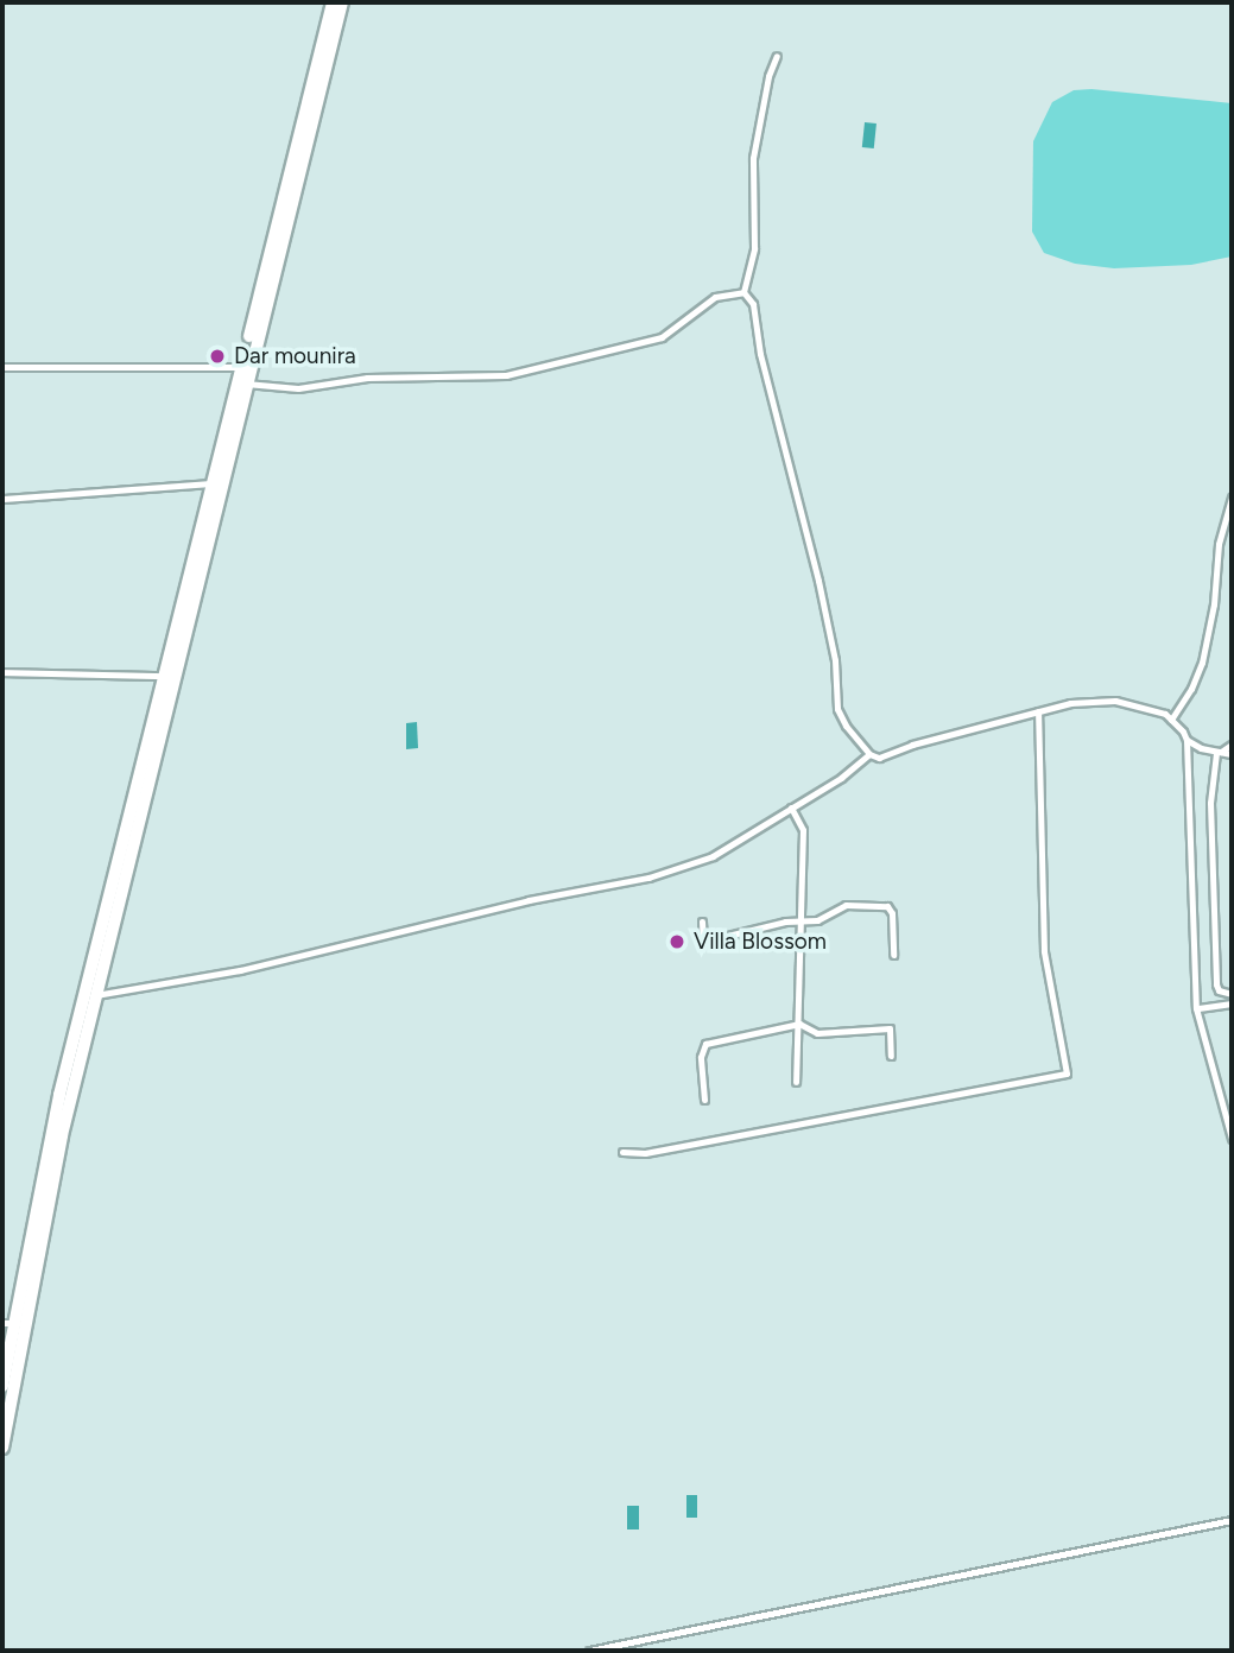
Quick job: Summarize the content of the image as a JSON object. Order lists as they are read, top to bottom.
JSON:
{
  "places": ["Dar mounira", "Villa Blossom"]
}
